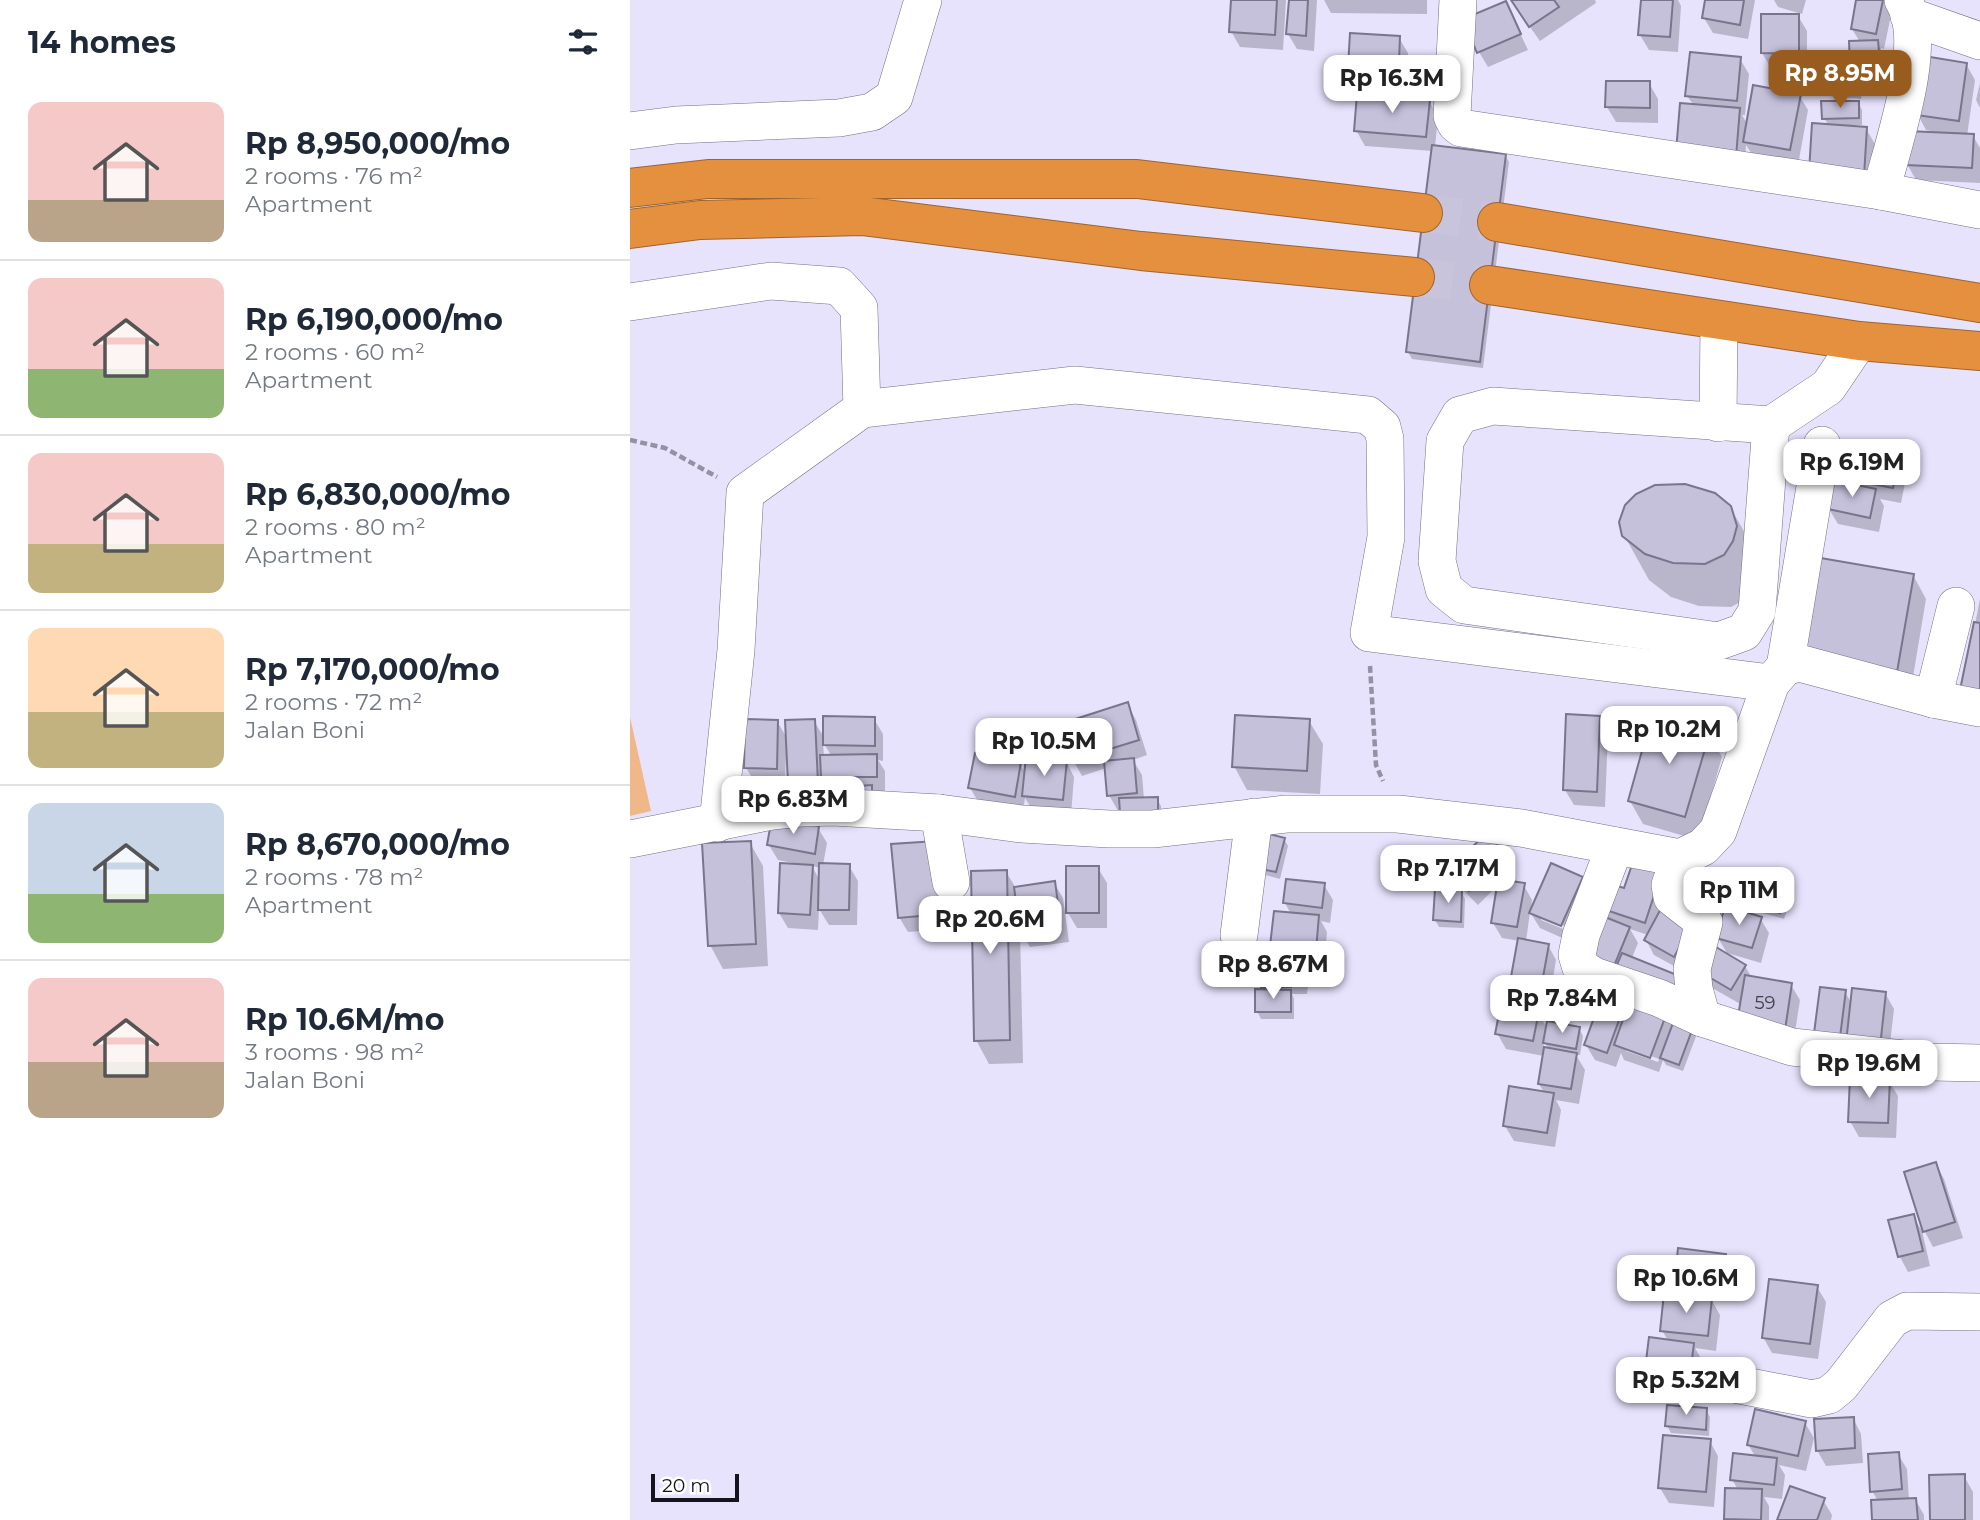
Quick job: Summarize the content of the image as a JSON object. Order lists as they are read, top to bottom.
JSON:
{
  "house_numbers": ["59"],
  "scale_bar": "20 m",
  "page": {
    "heading": "14 homes",
    "price": [
      "Rp 8.95M",
      "Rp 16.3M",
      "Rp 6.19M",
      "Rp 10.2M",
      "Rp 10.5M",
      "Rp 6.83M",
      "Rp 7.17M",
      "Rp 11M",
      "Rp 20.6M",
      "Rp 8.67M",
      "Rp 7.84M",
      "Rp 19.6M",
      "Rp 10.6M",
      "Rp 5.32M"
    ],
    "list": [
      {
        "name": "Rp 8,950,000/mo",
        "note": "2 rooms · 76 m² · Apartment"
      },
      {
        "name": "Rp 6,190,000/mo",
        "note": "2 rooms · 60 m² · Apartment"
      },
      {
        "name": "Rp 6,830,000/mo",
        "note": "2 rooms · 80 m² · Apartment"
      },
      {
        "name": "Rp 7,170,000/mo",
        "note": "2 rooms · 72 m² · Jalan Boni"
      },
      {
        "name": "Rp 8,670,000/mo",
        "note": "2 rooms · 78 m² · Apartment"
      },
      {
        "name": "Rp 10.6M/mo",
        "note": "3 rooms · 98 m² · Jalan Boni"
      }
    ],
    "scale": "20 m"
  }
}
